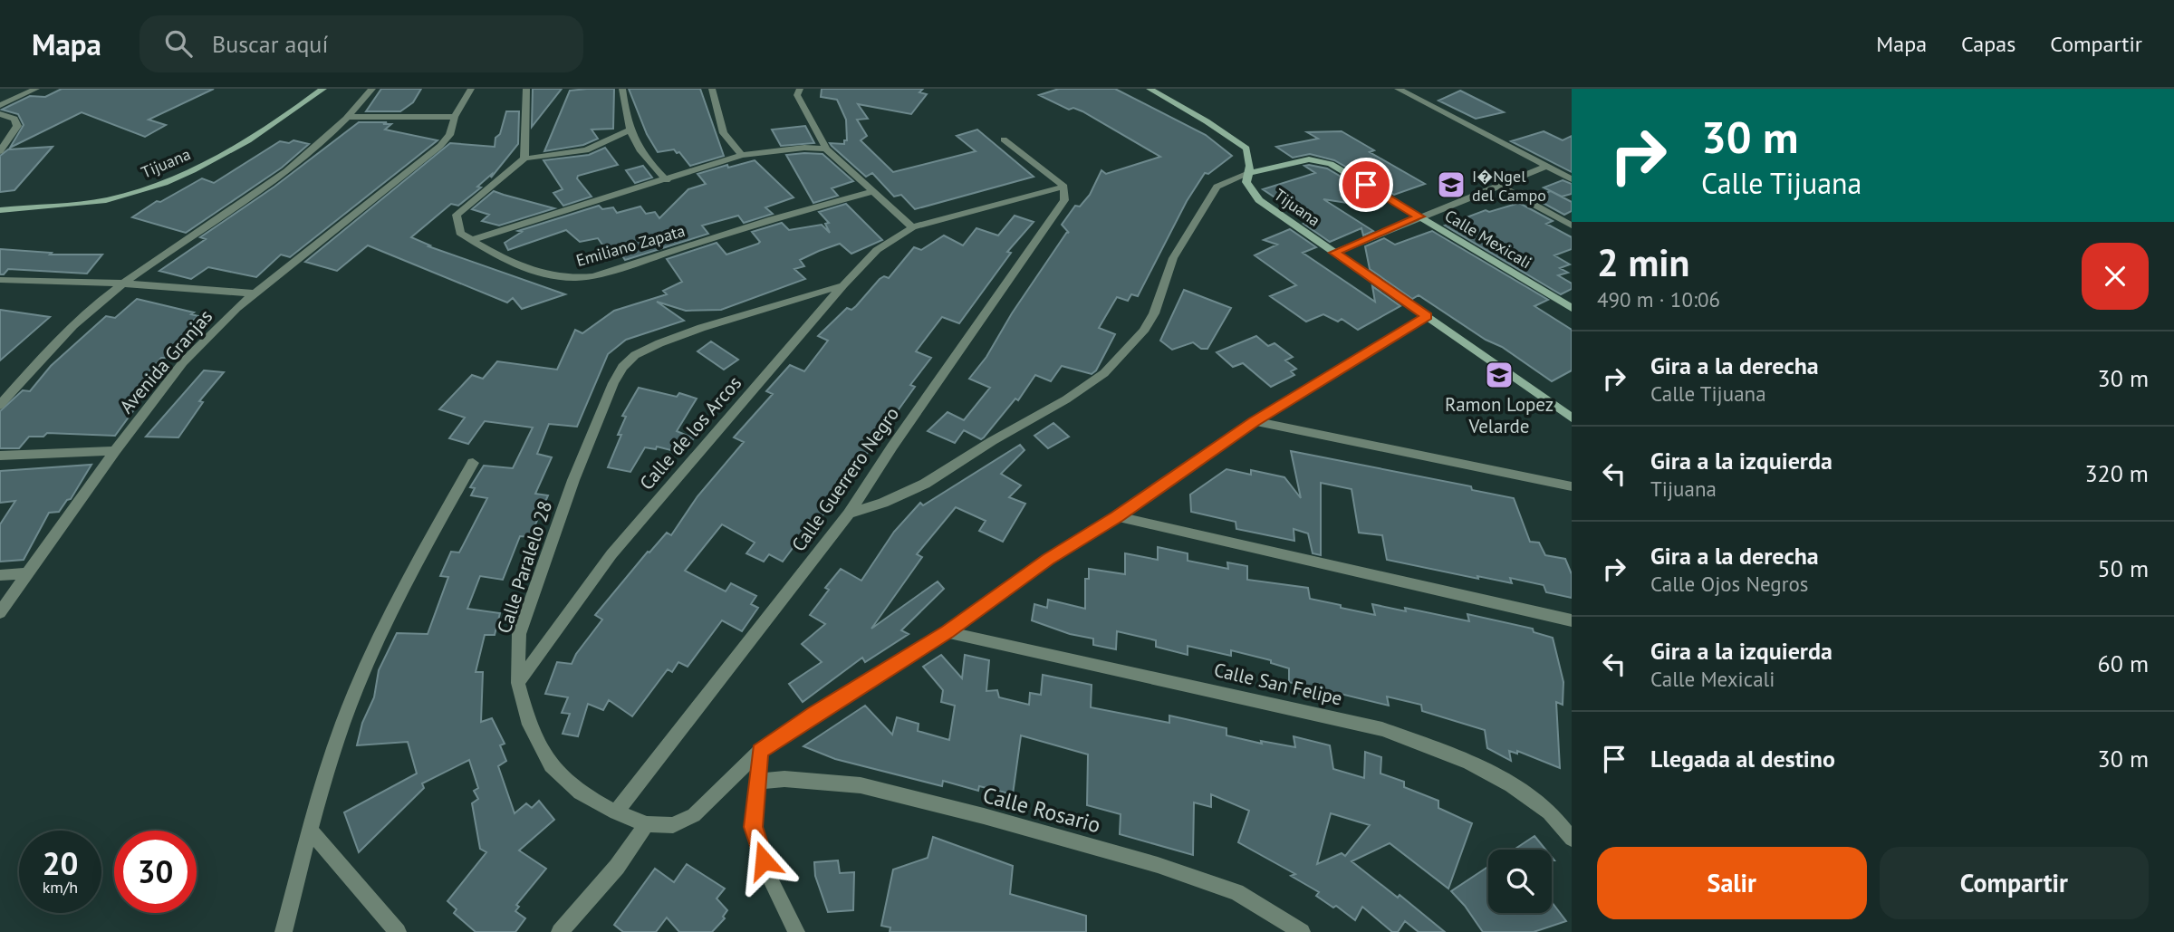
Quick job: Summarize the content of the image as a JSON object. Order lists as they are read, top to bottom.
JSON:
{
  "streets": {
    "main road": ["Tijuana", "Calle Mexicali"],
    "street": [
      "Emiliano Zapata",
      "Avenida Granjas",
      "Calle de los Arcos",
      "Calle Guerrero Negro",
      "Calle Paralelo 28",
      "Calle San Felipe",
      "Calle Rosario"
    ]
  },
  "crossings": [
    ["Tijuana", "Calle Mexicali"],
    ["Tijuana", "Calle Paralelo 28"],
    ["Calle de los Arcos", "Calle Guerrero Negro"],
    ["Calle de los Arcos", "Calle Paralelo 28"],
    ["Calle Guerrero Negro", "Calle Paralelo 28"],
    ["Calle Paralelo 28", "Calle San Felipe"]
  ],
  "places": {
    "school or university": ["I�Ngel del Campo", "Ramon Lopez Velarde"]
  },
  "page": {
    "header": "Mapa",
    "search": "Buscar aquí",
    "nav": ["Mapa", "Capas", "Compartir"],
    "turn": ["30 m", "Calle Tijuana"],
    "heading": ["2 min", "490 m · 10:06"],
    "list": [
      {
        "name": "Gira a la derecha",
        "note": "Calle Tijuana",
        "value": "30 m"
      },
      {
        "name": "Gira a la izquierda",
        "note": "Tijuana",
        "value": "320 m"
      },
      {
        "name": "Gira a la derecha",
        "note": "Calle Ojos Negros",
        "value": "50 m"
      },
      {
        "name": "Gira a la izquierda",
        "note": "Calle Mexicali",
        "value": "60 m"
      },
      {
        "name": "Llegada al destino",
        "value": "30 m"
      }
    ],
    "speed": "20 km/h",
    "limit": "30",
    "buttons": ["Salir", "Compartir"]
  }
}
